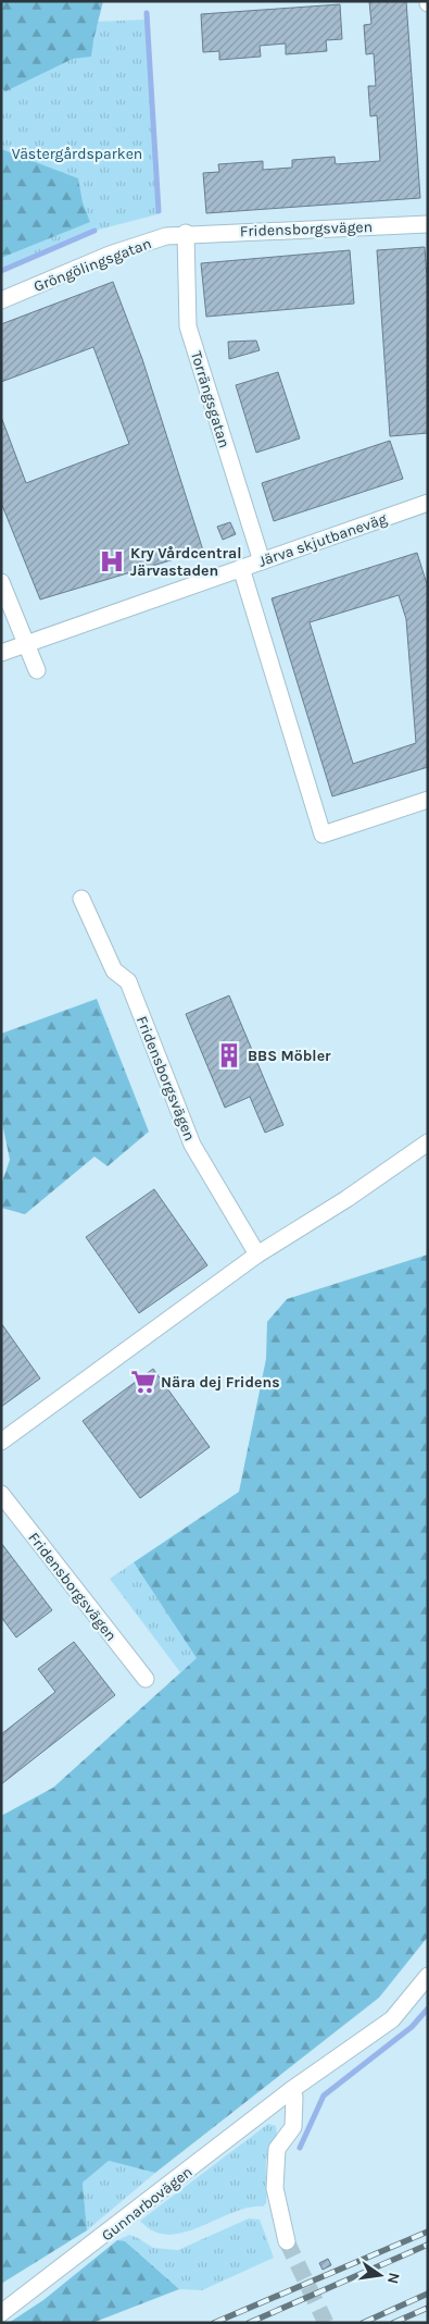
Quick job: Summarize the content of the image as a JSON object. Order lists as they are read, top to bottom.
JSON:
{
  "streets": {
    "street": [
      "Fridensborgsvägen",
      "Gröngölingsgatan",
      "Torrängsgatan",
      "Järva skjutbaneväg",
      "Gunnarbovägen"
    ]
  },
  "crossings": [
    ["Fridensborgsvägen", "Gröngölingsgatan"],
    ["Fridensborgsvägen", "Torrängsgatan"],
    ["Gröngölingsgatan", "Torrängsgatan"],
    ["Torrängsgatan", "Järva skjutbaneväg"]
  ],
  "parks": ["Västergårdsparken"],
  "places": {
    "hospital": ["Kry Vårdcentral Järvastaden"],
    "building": ["BBS Möbler"],
    "supermarket": ["Nära dej Fridens"]
  },
  "north": "right"
}
